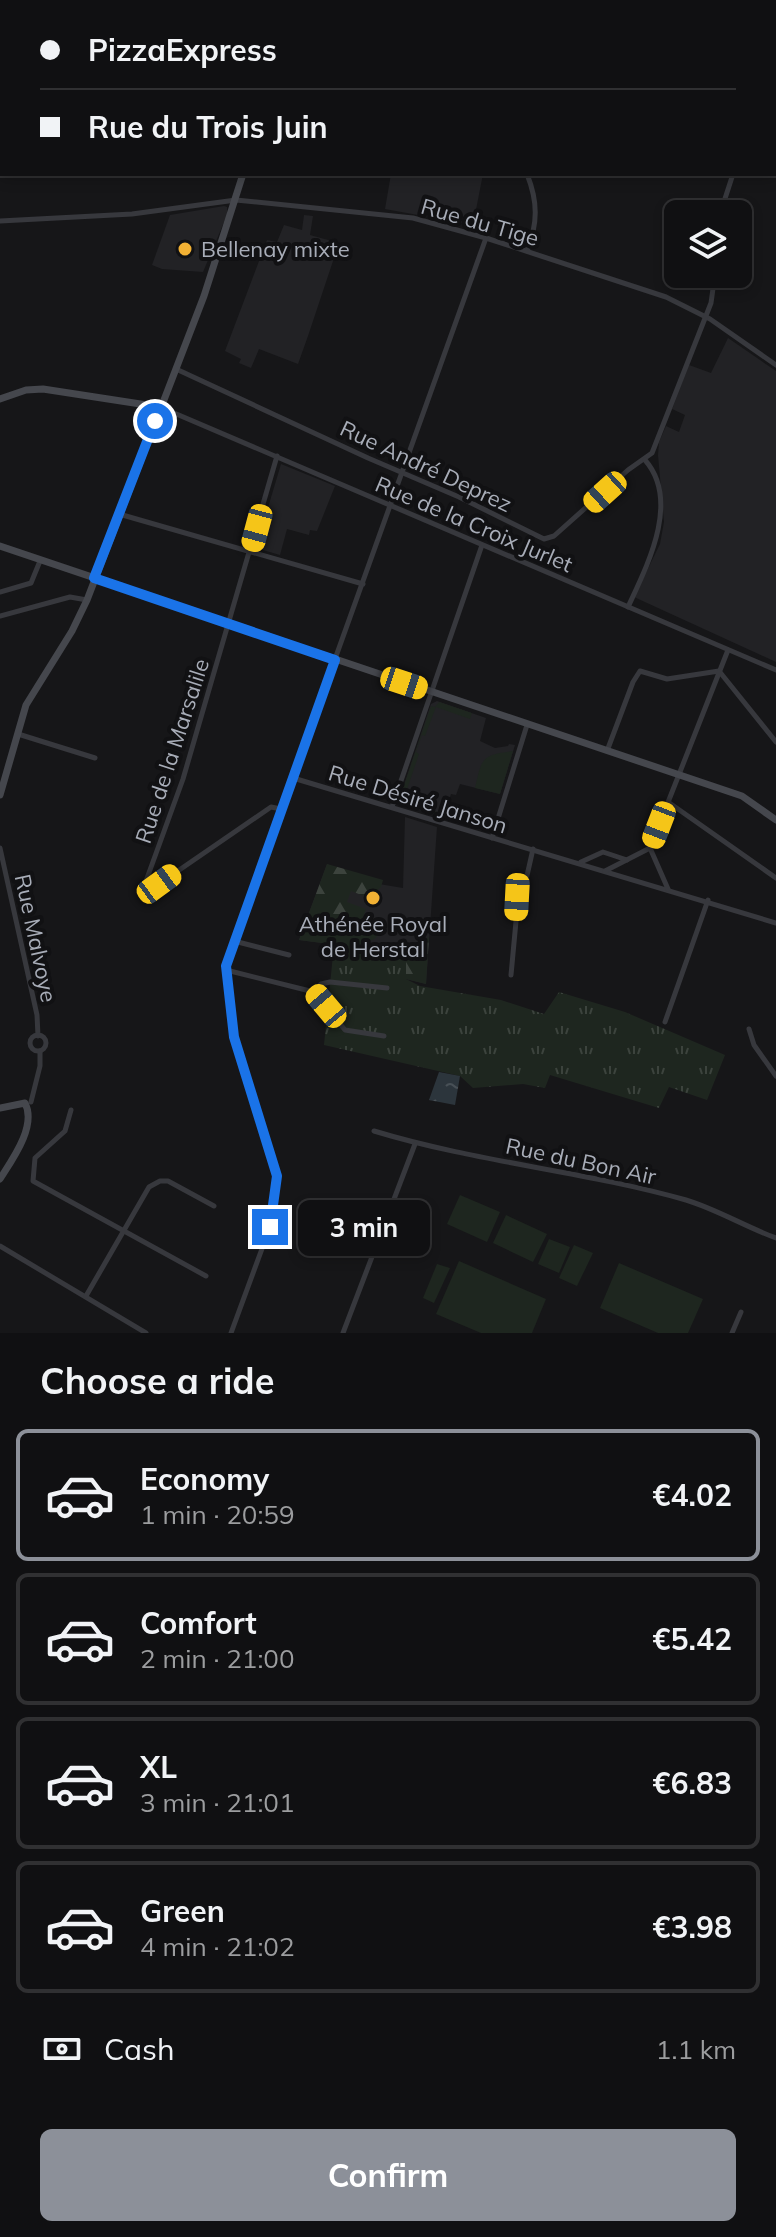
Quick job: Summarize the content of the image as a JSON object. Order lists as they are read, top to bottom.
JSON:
{
  "streets": {
    "street": [
      "Rue du Tige",
      "Rue André Deprez",
      "Rue de la Croix Jurlet",
      "Rue de la Marsalile",
      "Rue Désiré Janson",
      "Rue Malvoye",
      "Rue du Bon Air"
    ]
  },
  "crossings": [
    ["Rue de la Croix Jurlet", "Rue de la Marsalile"]
  ],
  "places": ["Bellenay mixte", "Athénée Royal de Herstal"],
  "page": {
    "banner": ["PizzaExpress", "Rue du Trois Juin"],
    "bubble": "3 min",
    "heading": "Choose a ride",
    "list": [
      {
        "name": "Economy",
        "note": "1 min · 20:59",
        "value": "€4.02"
      },
      {
        "name": "Comfort",
        "note": "2 min · 21:00",
        "value": "€5.42"
      },
      {
        "name": "XL",
        "note": "3 min · 21:01",
        "value": "€6.83"
      },
      {
        "name": "Green",
        "note": "4 min · 21:02",
        "value": "€3.98"
      }
    ],
    "pay": ["Cash", "1.1 km"],
    "buttons": "Confirm"
  }
}
